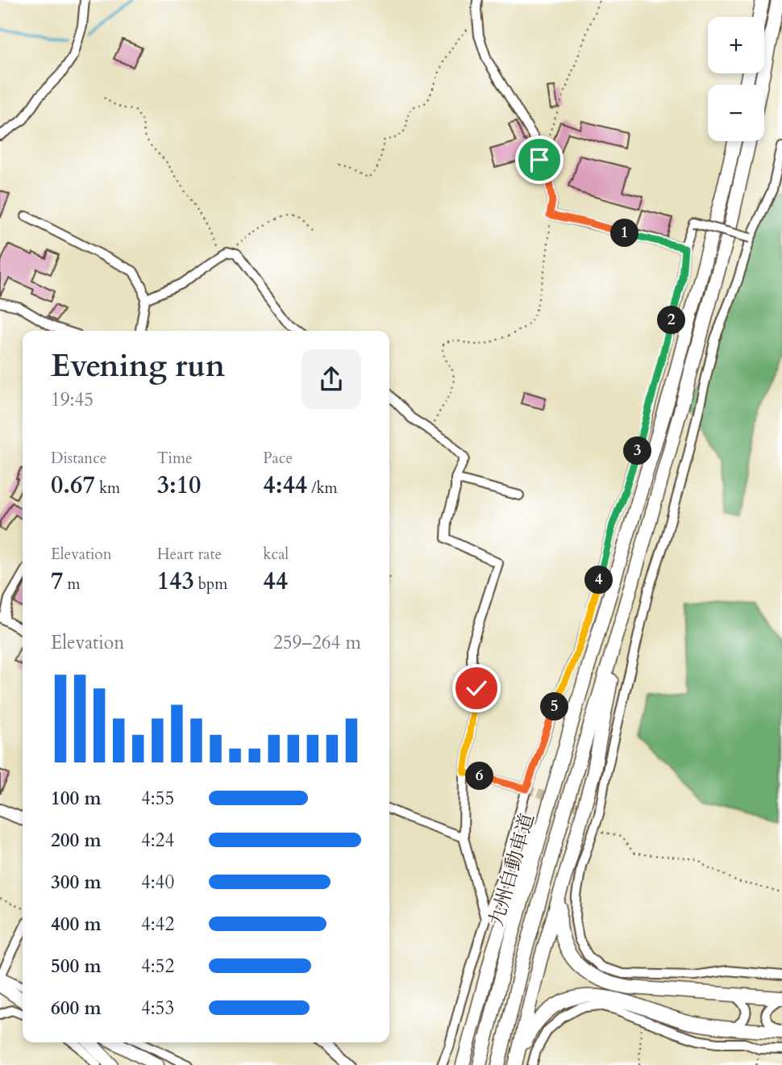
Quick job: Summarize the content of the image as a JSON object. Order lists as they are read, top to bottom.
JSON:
{
  "streets": {
    "highway": ["九州自動車道"]
  },
  "page": {
    "map_buttons": ["+", "−"],
    "pins": [
      "1",
      "2",
      "3",
      "4",
      "5",
      "6"
    ],
    "heading": ["Evening run", "19:45"],
    "stats": [
      ["Distance", "0.67 km"],
      ["Time", "3:10"],
      ["Pace", "4:44 /km"],
      ["Elevation", "7 m"],
      ["Heart rate", "143 bpm"],
      ["kcal", "44"]
    ],
    "chart": ["Elevation", "259–264 m"],
    "list": [
      {
        "name": "100 m",
        "note": "4:55"
      },
      {
        "name": "200 m",
        "note": "4:24"
      },
      {
        "name": "300 m",
        "note": "4:40"
      },
      {
        "name": "400 m",
        "note": "4:42"
      },
      {
        "name": "500 m",
        "note": "4:52"
      },
      {
        "name": "600 m",
        "note": "4:53"
      }
    ]
  }
}
